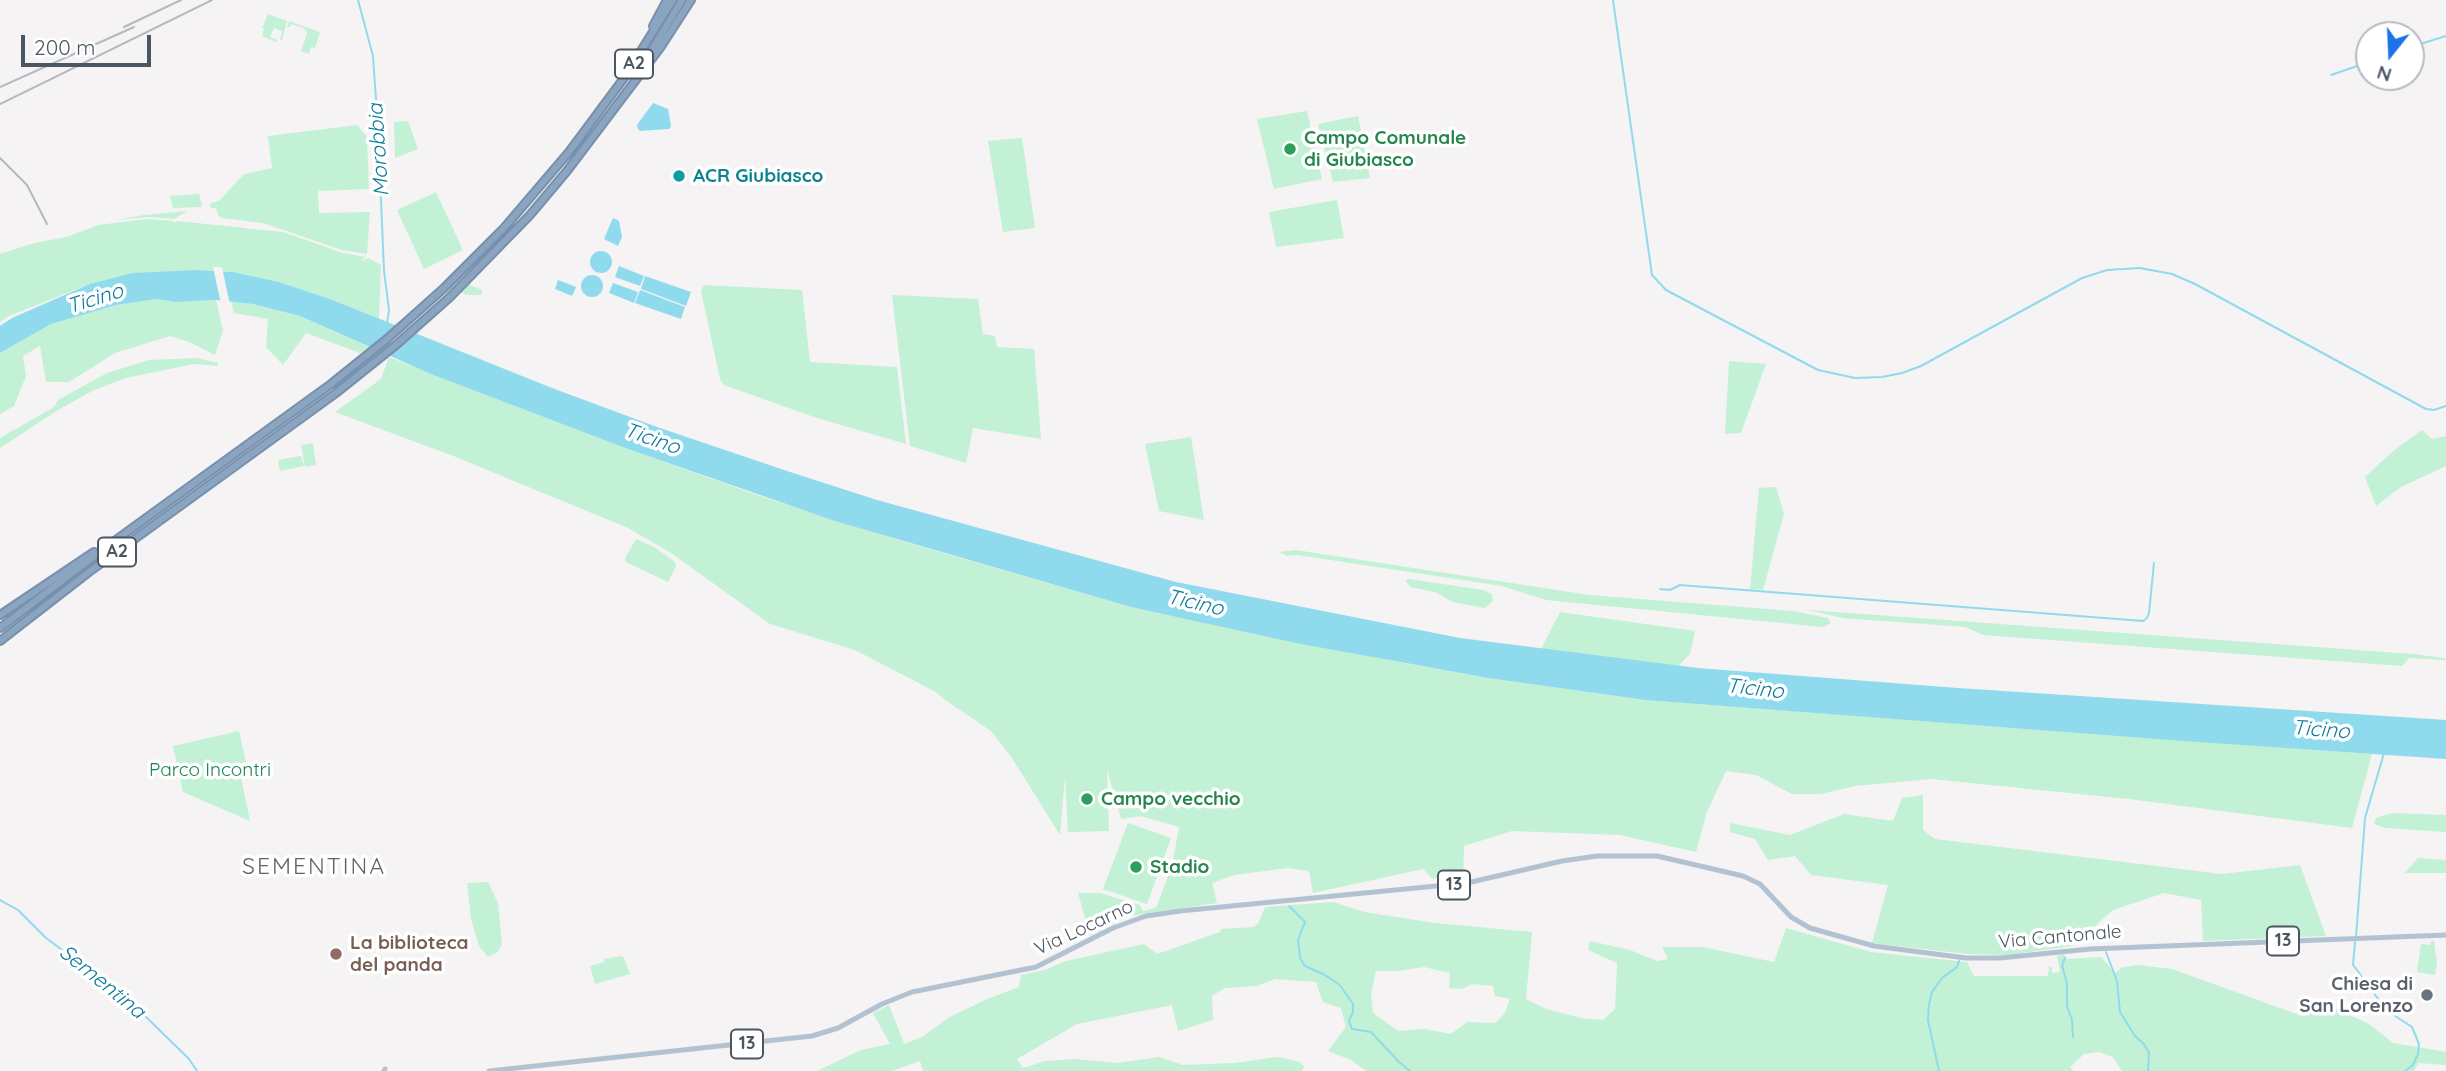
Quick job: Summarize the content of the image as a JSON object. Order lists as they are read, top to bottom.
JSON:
{
  "streets": {
    "highway": ["A2"],
    "main road": ["13", "Via Locarno", "Via Cantonale"]
  },
  "crossings": [
    ["Via Locarno", "Via Cantonale"]
  ],
  "districts": ["SEMENTINA"],
  "water": ["Morobbia", "Ticino", "Sementina"],
  "parks": ["Parco Incontri"],
  "places": [
    "Campo Comunale di Giubiasco",
    "ACR Giubiasco",
    "Campo vecchio",
    "Stadio",
    "La biblioteca del panda",
    "Chiesa di San Lorenzo"
  ],
  "scale_bar": "200 m",
  "north": "bottom"
}
